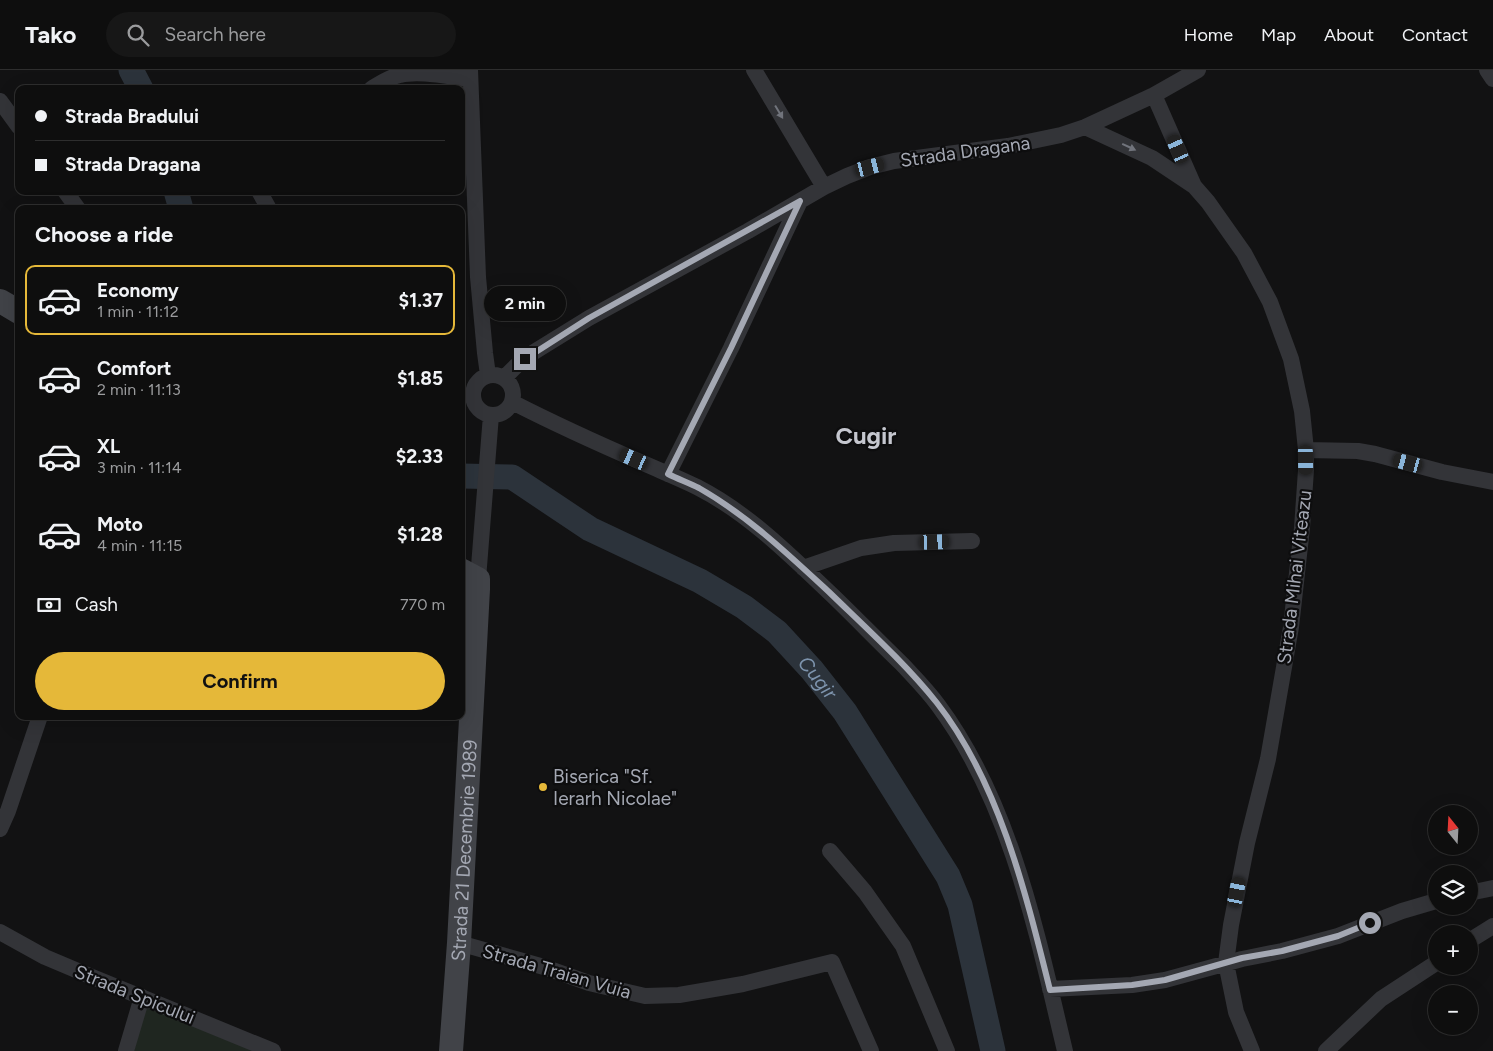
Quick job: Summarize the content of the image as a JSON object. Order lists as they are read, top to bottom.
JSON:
{
  "streets": {
    "main road": ["Strada 21 Decembrie 1989"],
    "street": [
      "Strada Dragana",
      "Strada Mihai Viteazu",
      "Strada Traian Vuia",
      "Strada Spicului"
    ]
  },
  "crossings": [
    ["Strada Dragana", "Strada Mihai Viteazu"],
    ["Strada 21 Decembrie 1989", "Strada Traian Vuia"]
  ],
  "districts": ["Cugir"],
  "water": ["Cugir"],
  "places": ["Biserica \"Sf. Ierarh Nicolae\""],
  "north": "top",
  "page": {
    "header": "Tako",
    "search": "Search here",
    "nav": [
      "Home",
      "Map",
      "About",
      "Contact"
    ],
    "banner": ["Strada Bradului", "Strada Dragana"],
    "heading": "Choose a ride",
    "list": [
      {
        "name": "Economy",
        "note": "1 min · 11:12",
        "value": "$1.37"
      },
      {
        "name": "Comfort",
        "note": "2 min · 11:13",
        "value": "$1.85"
      },
      {
        "name": "XL",
        "note": "3 min · 11:14",
        "value": "$2.33"
      },
      {
        "name": "Moto",
        "note": "4 min · 11:15",
        "value": "$1.28"
      }
    ],
    "bubble": "2 min",
    "pay": ["Cash", "770 m"],
    "buttons": "Confirm",
    "map_buttons": ["+", "−"]
  }
}
